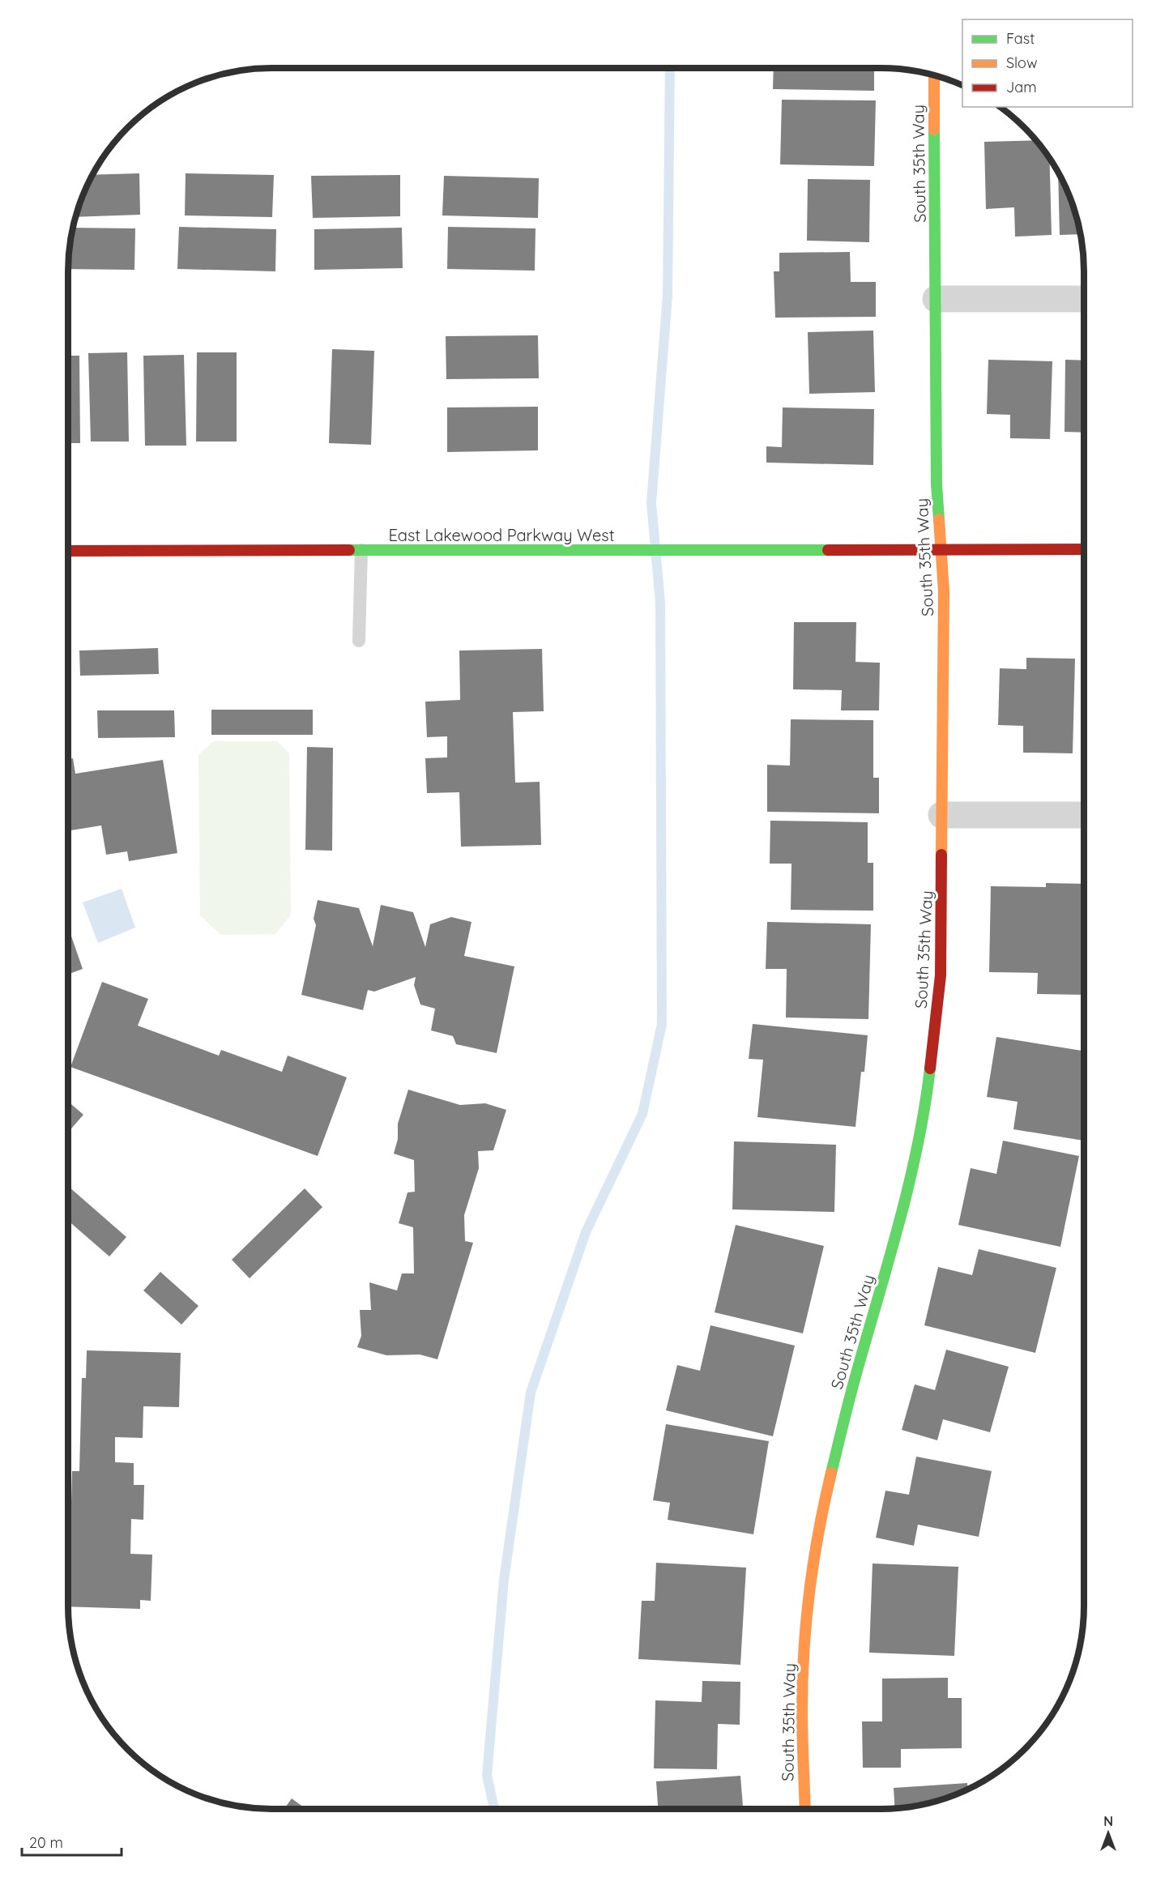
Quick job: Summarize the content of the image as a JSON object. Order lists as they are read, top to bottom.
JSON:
{
  "streets": {
    "street": ["South 35th Way", "East Lakewood Parkway West"]
  },
  "crossings": [
    ["South 35th Way", "East Lakewood Parkway West"]
  ],
  "legend": ["Fast", "Slow", "Jam"],
  "scale_bar": "20 m",
  "north": "top"
}
